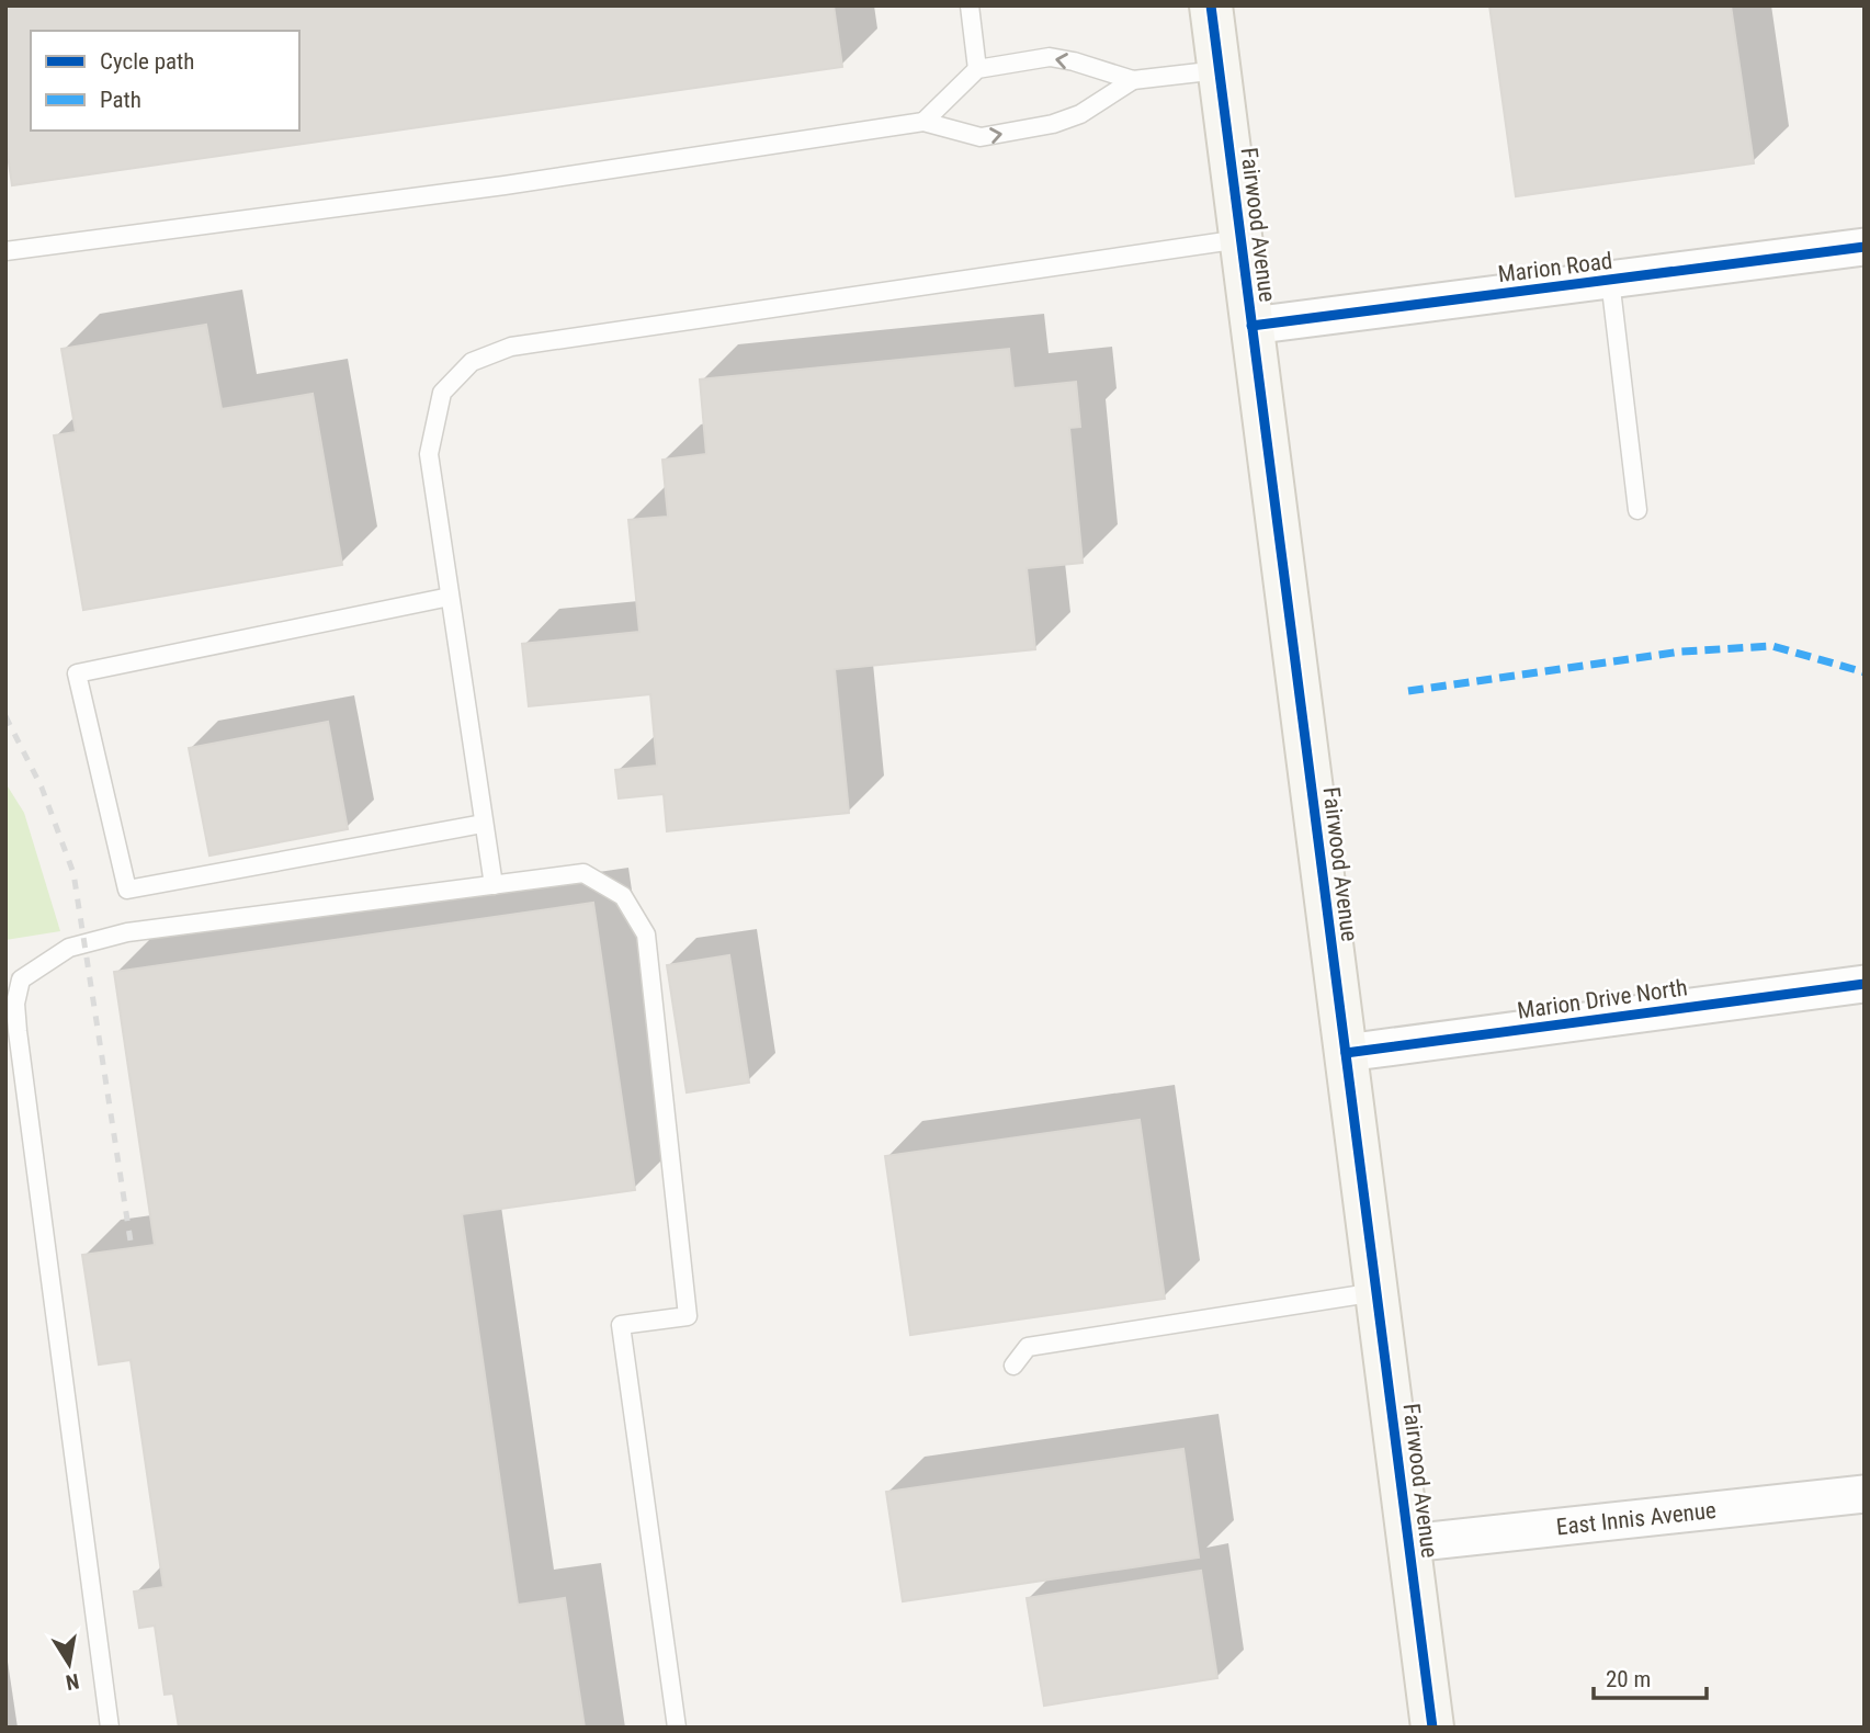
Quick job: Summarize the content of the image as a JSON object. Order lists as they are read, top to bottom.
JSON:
{
  "streets": {
    "street": [
      "Fairwood Avenue",
      "Marion Road",
      "Marion Drive North",
      "East Innis Avenue"
    ]
  },
  "crossings": [
    ["Fairwood Avenue", "Marion Road"],
    ["Fairwood Avenue", "Marion Drive North"],
    ["Fairwood Avenue", "East Innis Avenue"]
  ],
  "legend": ["Cycle path", "Path"],
  "scale_bar": "20 m",
  "north": "bottom"
}
